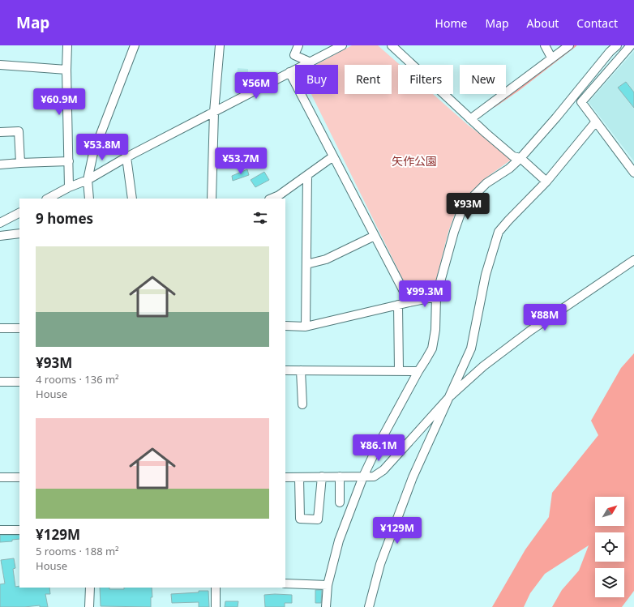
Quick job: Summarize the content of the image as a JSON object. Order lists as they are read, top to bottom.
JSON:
{
  "parks": ["矢作公園"],
  "north": "top right",
  "page": {
    "header": "Map",
    "nav": [
      "Home",
      "Map",
      "About",
      "Contact"
    ],
    "chip": [
      "Buy",
      "Rent",
      "Filters",
      "New"
    ],
    "price": [
      "¥56M",
      "¥60.9M",
      "¥53.8M",
      "¥53.7M",
      "¥93M",
      "¥99.3M",
      "¥88M",
      "¥86.1M",
      "¥129M"
    ],
    "heading": "9 homes",
    "list": [
      {
        "name": "¥93M",
        "note": "4 rooms · 136 m² · House"
      },
      {
        "name": "¥129M",
        "note": "5 rooms · 188 m² · House"
      }
    ]
  }
}
